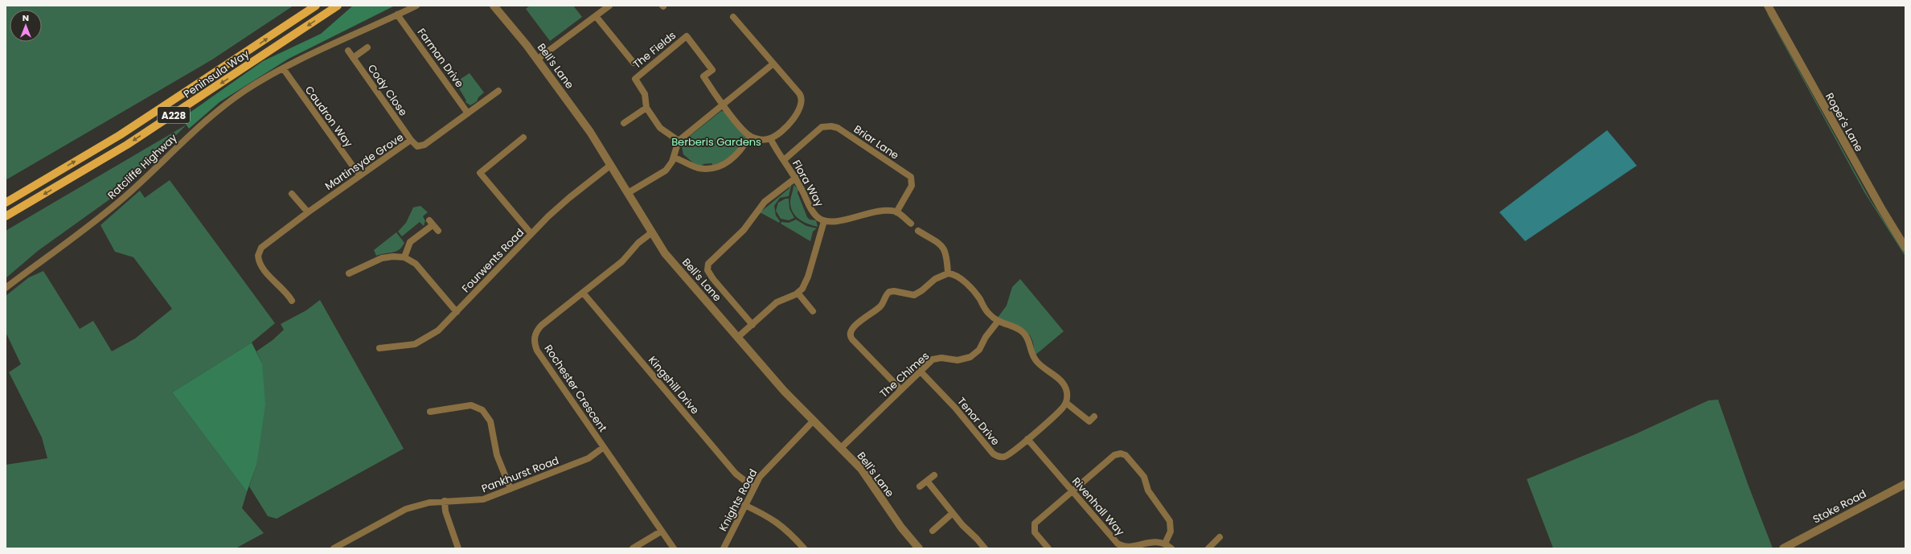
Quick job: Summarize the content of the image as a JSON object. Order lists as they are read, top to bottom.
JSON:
{
  "streets": {
    "main road": ["Peninsula Way", "A228"],
    "street": [
      "The Fields",
      "Farman Drive",
      "Bell's Lane",
      "Cody Close",
      "Caudron Way",
      "Roper's Lane",
      "Briar Lane",
      "Martinsyde Grove",
      "Ratcliffe Highway",
      "Flora Way",
      "Fourwents Road",
      "The Chimes",
      "Kingshill Drive",
      "Rochester Crescent",
      "Tenor Drive",
      "Pankhurst Road",
      "Knights Road",
      "Rivenhall Way",
      "Stoke Road"
    ]
  },
  "crossings": [
    ["Farman Drive", "Martinsyde Grove"],
    ["Farman Drive", "Ratcliffe Highway"],
    ["Bell's Lane", "Fourwents Road"],
    ["Bell's Lane", "The Chimes"],
    ["Bell's Lane", "Rochester Crescent"],
    ["Bell's Lane", "Knights Road"],
    ["Cody Close", "Martinsyde Grove"],
    ["Caudron Way", "Martinsyde Grove"],
    ["Caudron Way", "Ratcliffe Highway"],
    ["Briar Lane", "Flora Way"],
    ["The Chimes", "Tenor Drive"],
    ["Kingshill Drive", "Rochester Crescent"],
    ["Kingshill Drive", "Knights Road"],
    ["Rochester Crescent", "Pankhurst Road"],
    ["Tenor Drive", "Rivenhall Way"]
  ],
  "parks": ["Berberis Gardens"],
  "north": "top"
}
